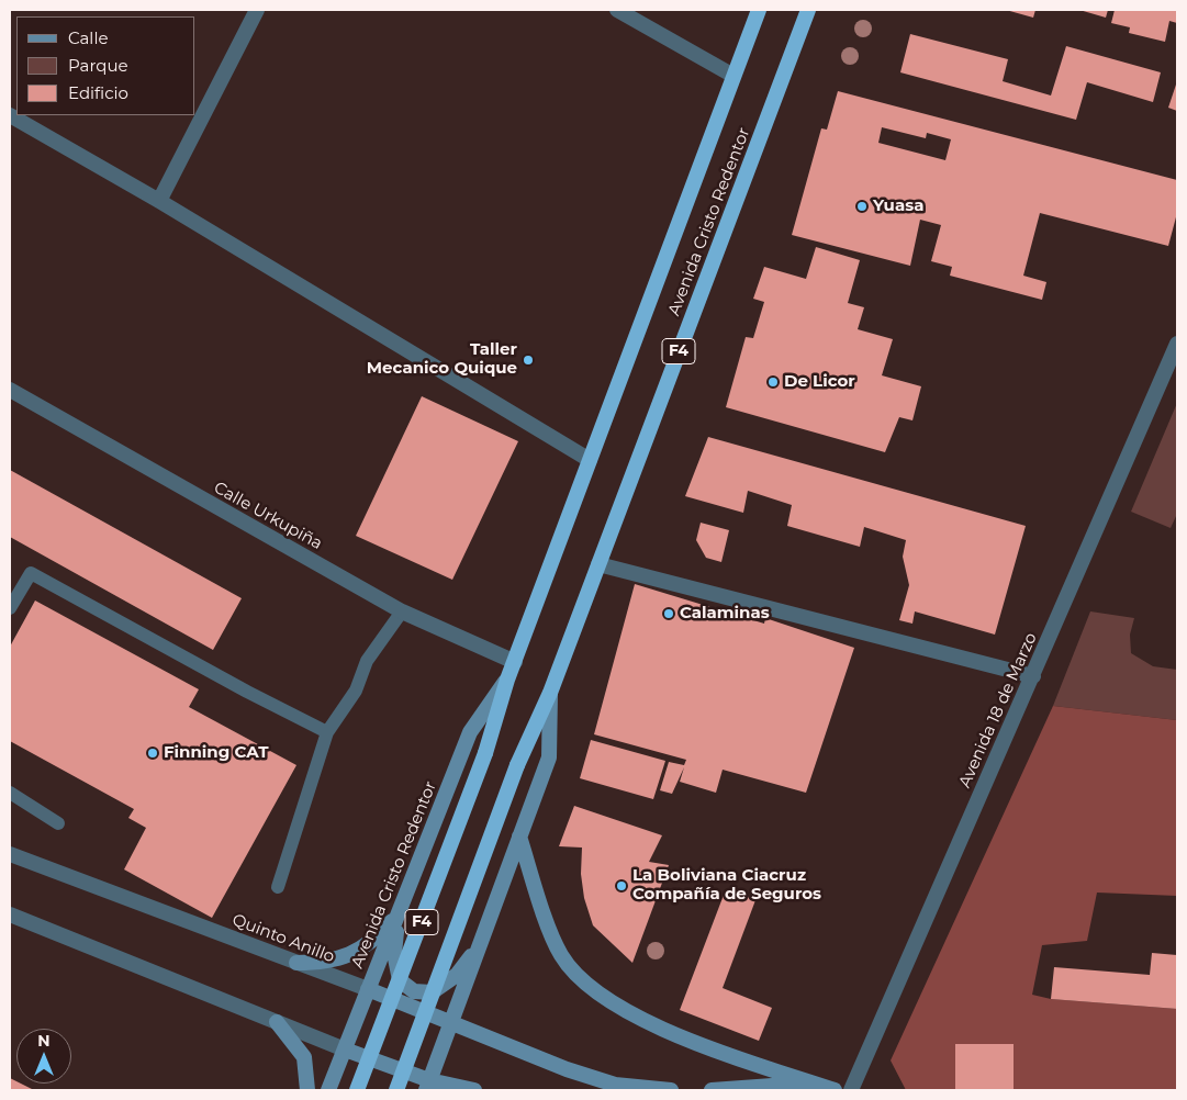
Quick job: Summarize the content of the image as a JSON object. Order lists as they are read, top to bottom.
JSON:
{
  "streets": {
    "highway": ["Avenida Cristo Redentor", "F4"],
    "main road": ["Quinto Anillo"],
    "street": ["Calle Urkupiña", "Avenida 18 de Marzo"]
  },
  "crossings": [
    ["Avenida Cristo Redentor", "Calle Urkupiña"],
    ["Avenida Cristo Redentor", "Quinto Anillo"]
  ],
  "places": [
    "Yuasa",
    "Taller Mecanico Quique",
    "De Licor",
    "Calaminas",
    "Finning CAT",
    "La Boliviana Ciacruz Compañía de Seguros"
  ],
  "legend": ["Calle", "Parque", "Edificio"],
  "north": "top"
}
